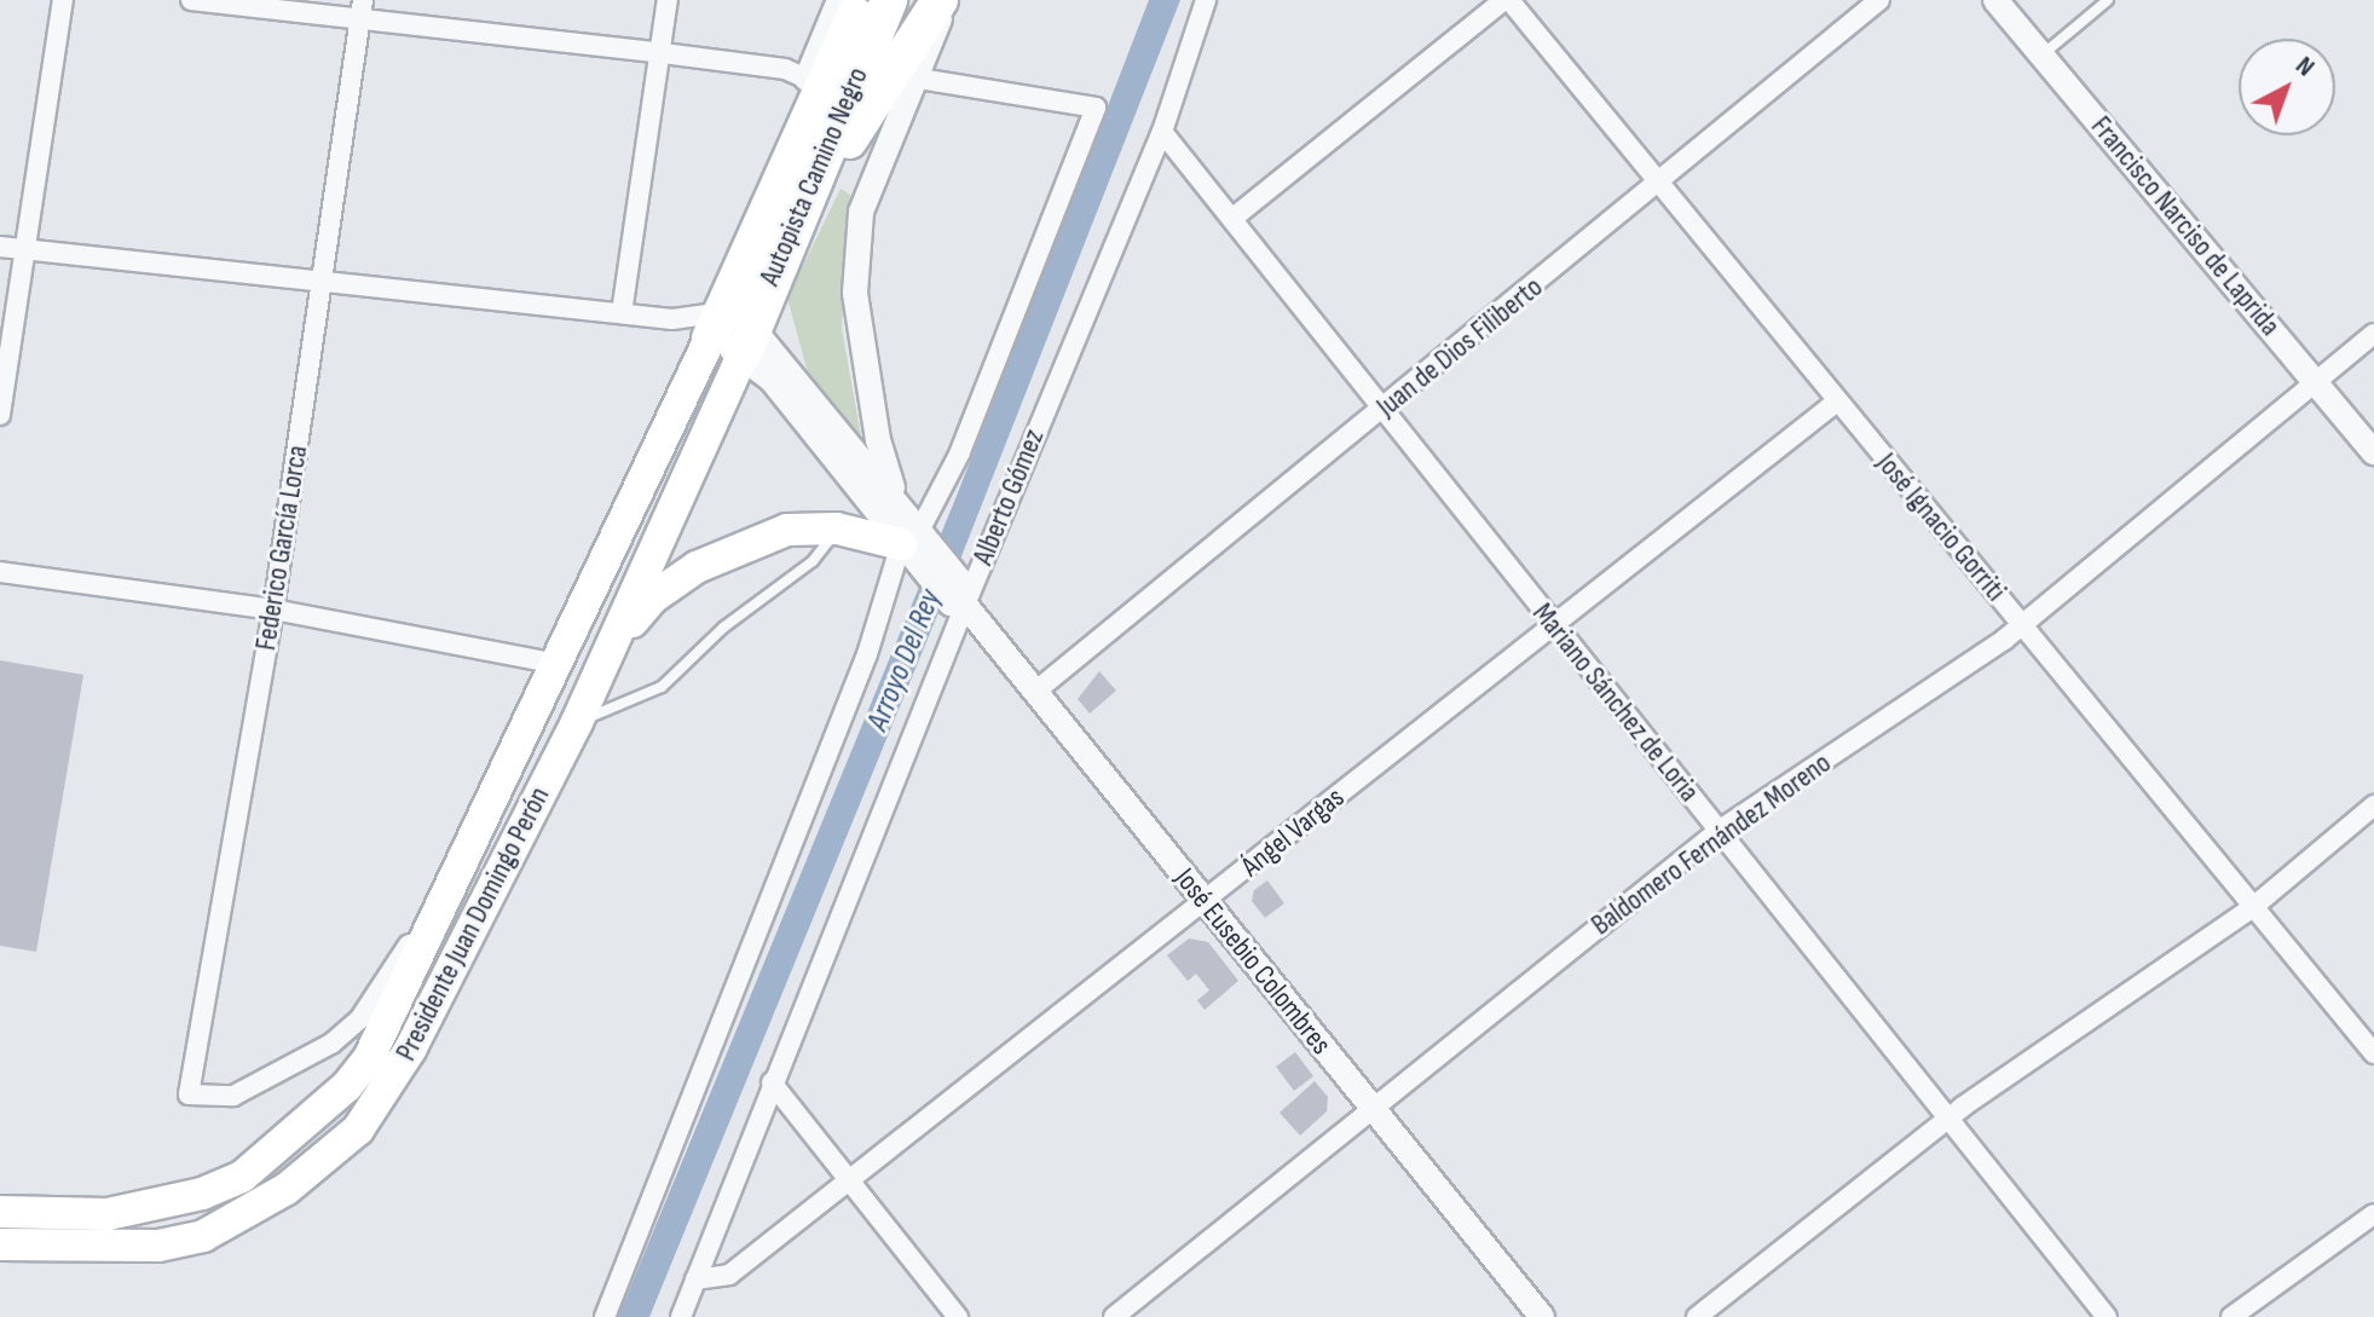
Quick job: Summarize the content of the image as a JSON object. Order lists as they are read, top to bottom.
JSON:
{
  "streets": {
    "highway": ["Autopista Camino Negro"],
    "main road": ["Presidente Juan Domingo Perón"],
    "street": [
      "Francisco Narciso de Laprida",
      "Juan de Dios Filiberto",
      "Alberto Gómez",
      "José Ignacio Gorriti",
      "Federico García Lorca",
      "Mariano Sánchez de Loria",
      "Ángel Vargas",
      "Baldomero Fernández Moreno",
      "José Eusebio Colombres"
    ]
  },
  "crossings": [
    ["Autopista Camino Negro", "Presidente Juan Domingo Perón"],
    ["Autopista Camino Negro", "José Eusebio Colombres"],
    ["Francisco Narciso de Laprida", "Baldomero Fernández Moreno"],
    ["Juan de Dios Filiberto", "José Ignacio Gorriti"],
    ["Juan de Dios Filiberto", "Mariano Sánchez de Loria"],
    ["Juan de Dios Filiberto", "José Eusebio Colombres"],
    ["Alberto Gómez", "Mariano Sánchez de Loria"],
    ["Alberto Gómez", "Ángel Vargas"],
    ["Alberto Gómez", "José Eusebio Colombres"],
    ["José Ignacio Gorriti", "Ángel Vargas"],
    ["José Ignacio Gorriti", "Baldomero Fernández Moreno"],
    ["Federico García Lorca", "Presidente Juan Domingo Perón"],
    ["Mariano Sánchez de Loria", "Ángel Vargas"],
    ["Mariano Sánchez de Loria", "Baldomero Fernández Moreno"],
    ["Ángel Vargas", "José Eusebio Colombres"],
    ["Baldomero Fernández Moreno", "José Eusebio Colombres"],
    ["Presidente Juan Domingo Perón", "José Eusebio Colombres"]
  ],
  "water": ["Arroyo Del Rey"],
  "north": "top right"
}
